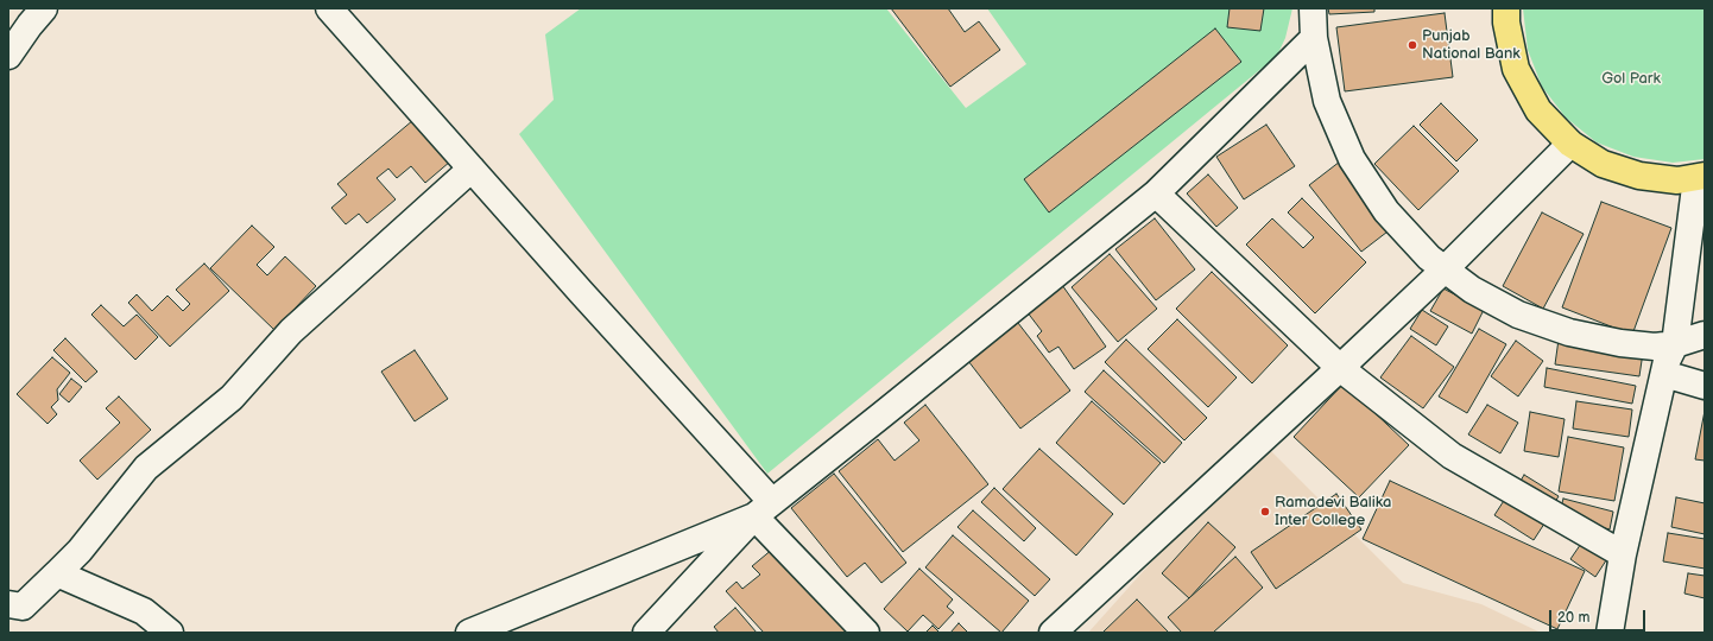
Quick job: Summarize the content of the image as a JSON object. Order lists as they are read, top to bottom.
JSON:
{
  "parks": ["Gol Park"],
  "places": ["Punjab National Bank", "Ramadevi Balika Inter College"],
  "scale_bar": "20 m"
}
